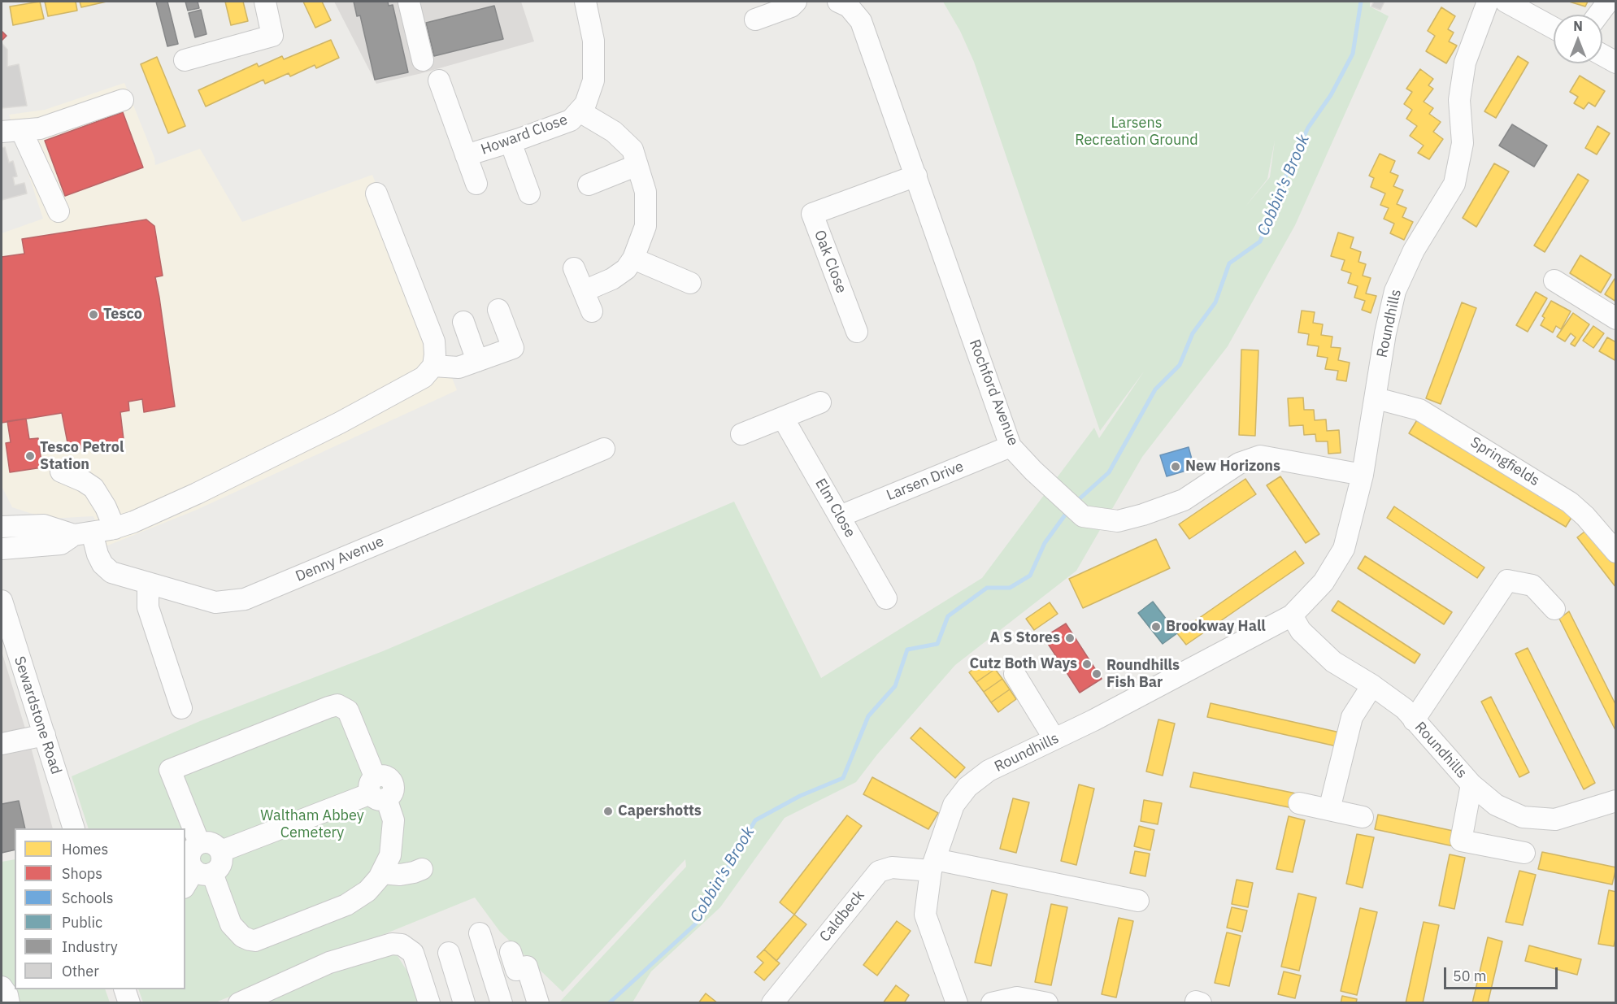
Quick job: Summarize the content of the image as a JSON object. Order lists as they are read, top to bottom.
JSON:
{
  "streets": {
    "street": [
      "Howard Close",
      "Oak Close",
      "Roundhills",
      "Rochford Avenue",
      "Springfields",
      "Larsen Drive",
      "Elm Close",
      "Denny Avenue",
      "Sewardstone Road",
      "Caldbeck"
    ]
  },
  "crossings": [
    ["Oak Close", "Rochford Avenue"],
    ["Roundhills", "Rochford Avenue"],
    ["Roundhills", "Springfields"],
    ["Roundhills", "Caldbeck"],
    ["Rochford Avenue", "Larsen Drive"],
    ["Larsen Drive", "Elm Close"]
  ],
  "water": ["Cobbin's Brook"],
  "parks": ["Larsens Recreation Ground", "Waltham Abbey Cemetery"],
  "places": [
    "Tesco",
    "Tesco Petrol Station",
    "New Horizons",
    "Brookway Hall",
    "A S Stores",
    "Cutz Both Ways",
    "Roundhills Fish Bar",
    "Capershotts"
  ],
  "legend": [
    "Homes",
    "Shops",
    "Schools",
    "Public",
    "Industry",
    "Other"
  ],
  "scale_bar": "50 m",
  "north": "top"
}
